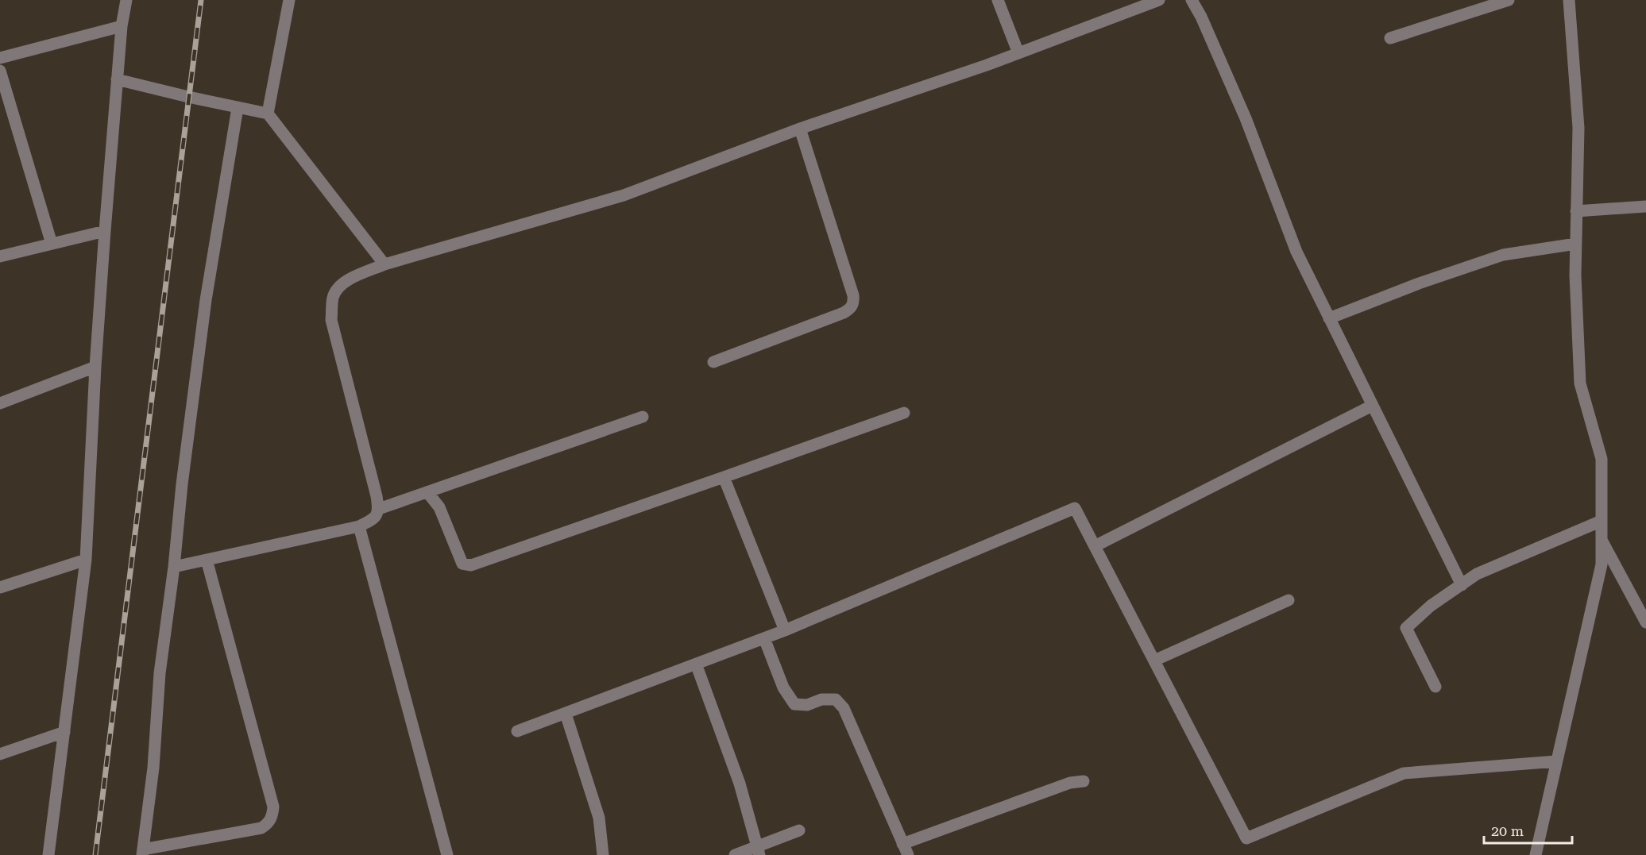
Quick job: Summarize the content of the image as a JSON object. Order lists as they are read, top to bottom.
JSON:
{
  "scale_bar": "20 m"
}
